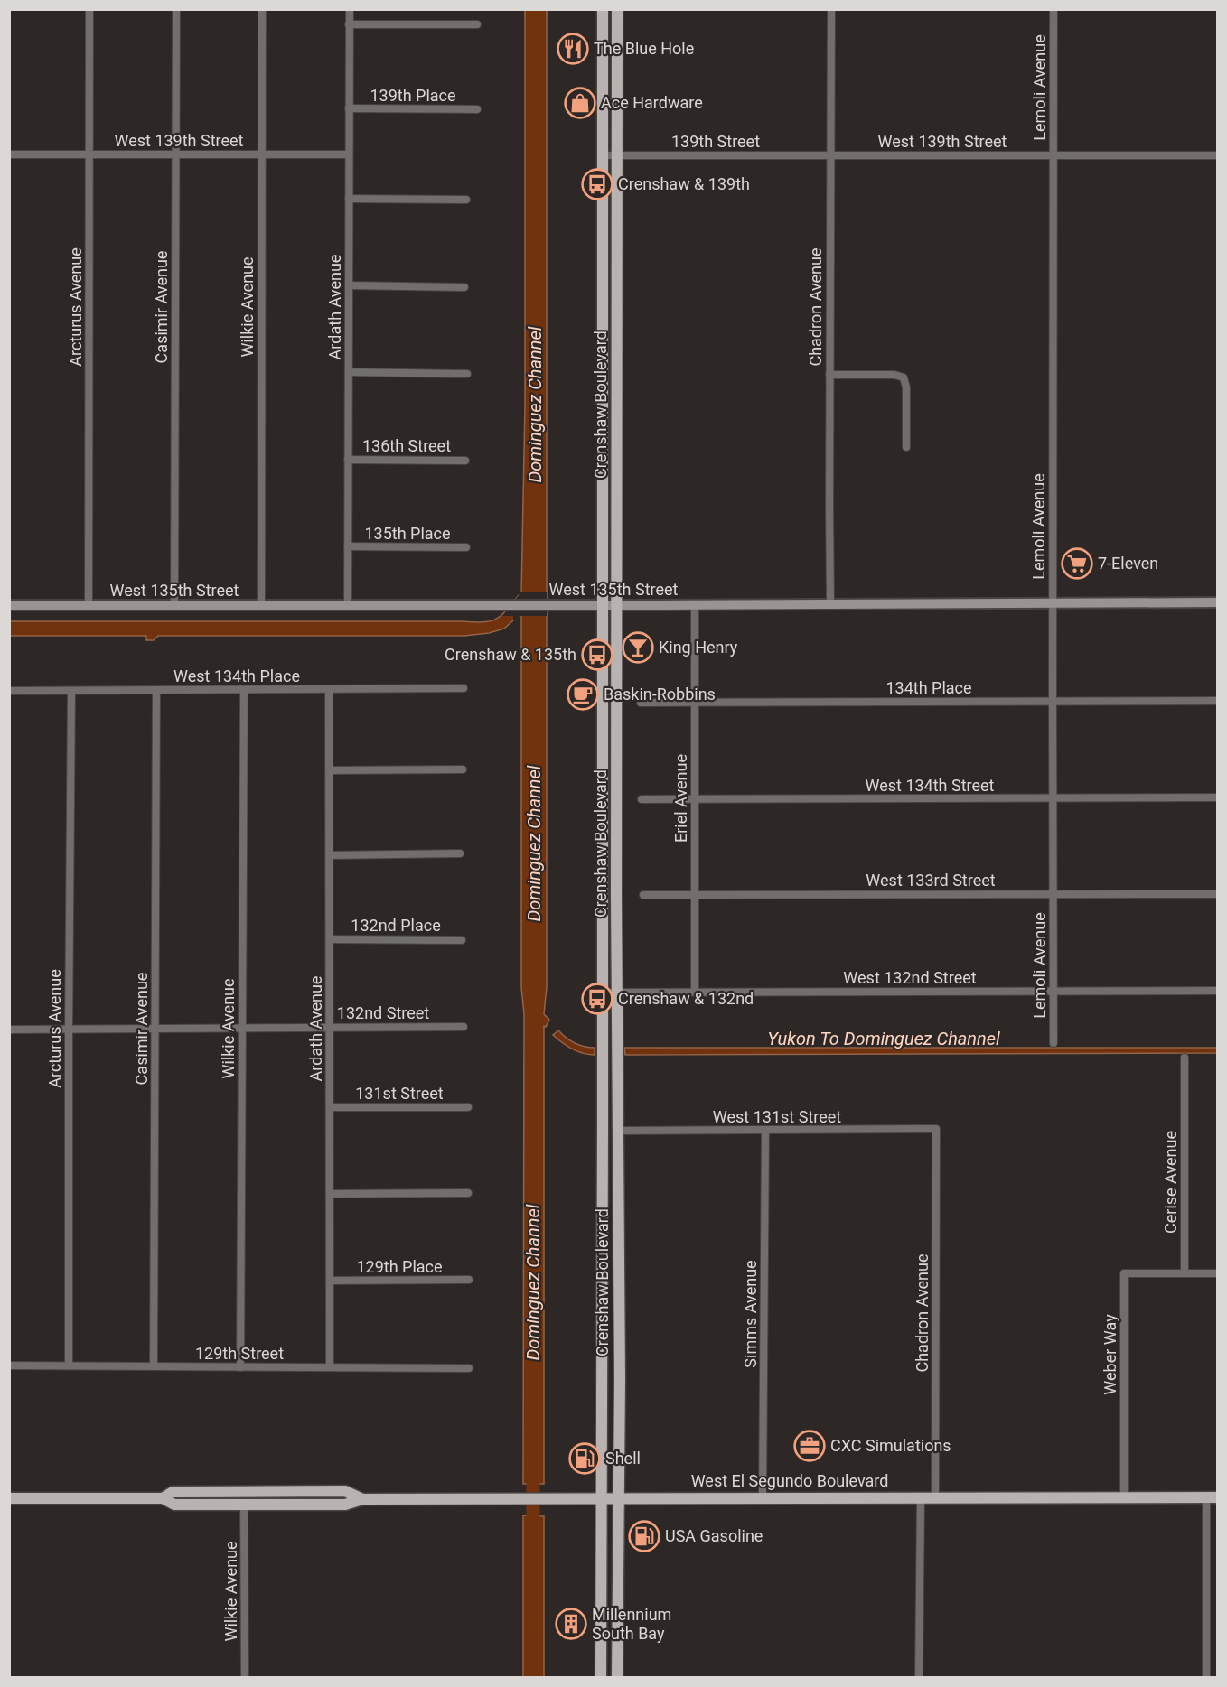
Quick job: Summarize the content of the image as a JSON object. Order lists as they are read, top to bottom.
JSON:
{
  "streets": {
    "main road": ["Crenshaw Boulevard", "West El Segundo Boulevard"],
    "street": [
      "Lemoli Avenue",
      "139th Place",
      "West 139th Street",
      "139th Street",
      "Arcturus Avenue",
      "Casimir Avenue",
      "Wilkie Avenue",
      "Ardath Avenue",
      "Chadron Avenue",
      "136th Street",
      "135th Place",
      "West 135th Street",
      "West 134th Place",
      "134th Place",
      "West 134th Street",
      "Eriel Avenue",
      "West 133rd Street",
      "132nd Place",
      "West 132nd Street",
      "132nd Street",
      "131st Street",
      "West 131st Street",
      "Cerise Avenue",
      "129th Place",
      "Simms Avenue",
      "129th Street",
      "Weber Way"
    ]
  },
  "crossings": [
    ["Lemoli Avenue", "West 139th Street"],
    ["Lemoli Avenue", "West 135th Street"],
    ["Lemoli Avenue", "134th Place"],
    ["Lemoli Avenue", "West 134th Street"],
    ["Lemoli Avenue", "West 133rd Street"],
    ["Lemoli Avenue", "West 132nd Street"],
    ["139th Place", "Ardath Avenue"],
    ["West 139th Street", "139th Street"],
    ["West 139th Street", "Arcturus Avenue"],
    ["West 139th Street", "Casimir Avenue"],
    ["West 139th Street", "Wilkie Avenue"],
    ["West 139th Street", "Ardath Avenue"],
    ["West 139th Street", "Chadron Avenue"],
    ["139th Street", "Chadron Avenue"],
    ["139th Street", "Crenshaw Boulevard"],
    ["Arcturus Avenue", "West 135th Street"],
    ["Arcturus Avenue", "West 134th Place"],
    ["Arcturus Avenue", "132nd Street"],
    ["Arcturus Avenue", "129th Street"],
    ["Casimir Avenue", "West 135th Street"],
    ["Casimir Avenue", "West 134th Place"],
    ["Casimir Avenue", "132nd Street"],
    ["Casimir Avenue", "129th Street"],
    ["Wilkie Avenue", "West 135th Street"],
    ["Wilkie Avenue", "West 134th Place"],
    ["Wilkie Avenue", "132nd Street"],
    ["Wilkie Avenue", "129th Street"],
    ["Wilkie Avenue", "West El Segundo Boulevard"],
    ["Ardath Avenue", "136th Street"],
    ["Ardath Avenue", "135th Place"],
    ["Ardath Avenue", "West 135th Street"],
    ["Ardath Avenue", "West 134th Place"],
    ["Ardath Avenue", "132nd Place"],
    ["Ardath Avenue", "132nd Street"],
    ["Ardath Avenue", "131st Street"],
    ["Ardath Avenue", "129th Place"],
    ["Ardath Avenue", "129th Street"],
    ["Chadron Avenue", "West 135th Street"],
    ["Chadron Avenue", "West 131st Street"],
    ["Chadron Avenue", "West El Segundo Boulevard"],
    ["Crenshaw Boulevard", "West 135th Street"],
    ["Crenshaw Boulevard", "West 132nd Street"],
    ["Crenshaw Boulevard", "West 131st Street"],
    ["Crenshaw Boulevard", "West El Segundo Boulevard"],
    ["West 135th Street", "Eriel Avenue"],
    ["134th Place", "Eriel Avenue"],
    ["West 134th Street", "Eriel Avenue"],
    ["Eriel Avenue", "West 133rd Street"],
    ["Eriel Avenue", "West 132nd Street"],
    ["West 131st Street", "Simms Avenue"],
    ["Cerise Avenue", "Weber Way"],
    ["Simms Avenue", "West El Segundo Boulevard"],
    ["Weber Way", "West El Segundo Boulevard"]
  ],
  "water": ["Dominguez Channel", "Yukon To Dominguez Channel"],
  "places": {
    "restaurant": ["The Blue Hole"],
    "shop": ["Ace Hardware"],
    "bus stop": ["Crenshaw & 139th", "Crenshaw & 135th", "Crenshaw & 132nd"],
    "supermarket": ["7-Eleven"],
    "bar": ["King Henry"],
    "cafe": ["Baskin-Robbins"],
    "office": ["CXC Simulations"],
    "fuel station": ["Shell", "USA Gasoline"],
    "building": ["Millennium South Bay"]
  }
}
